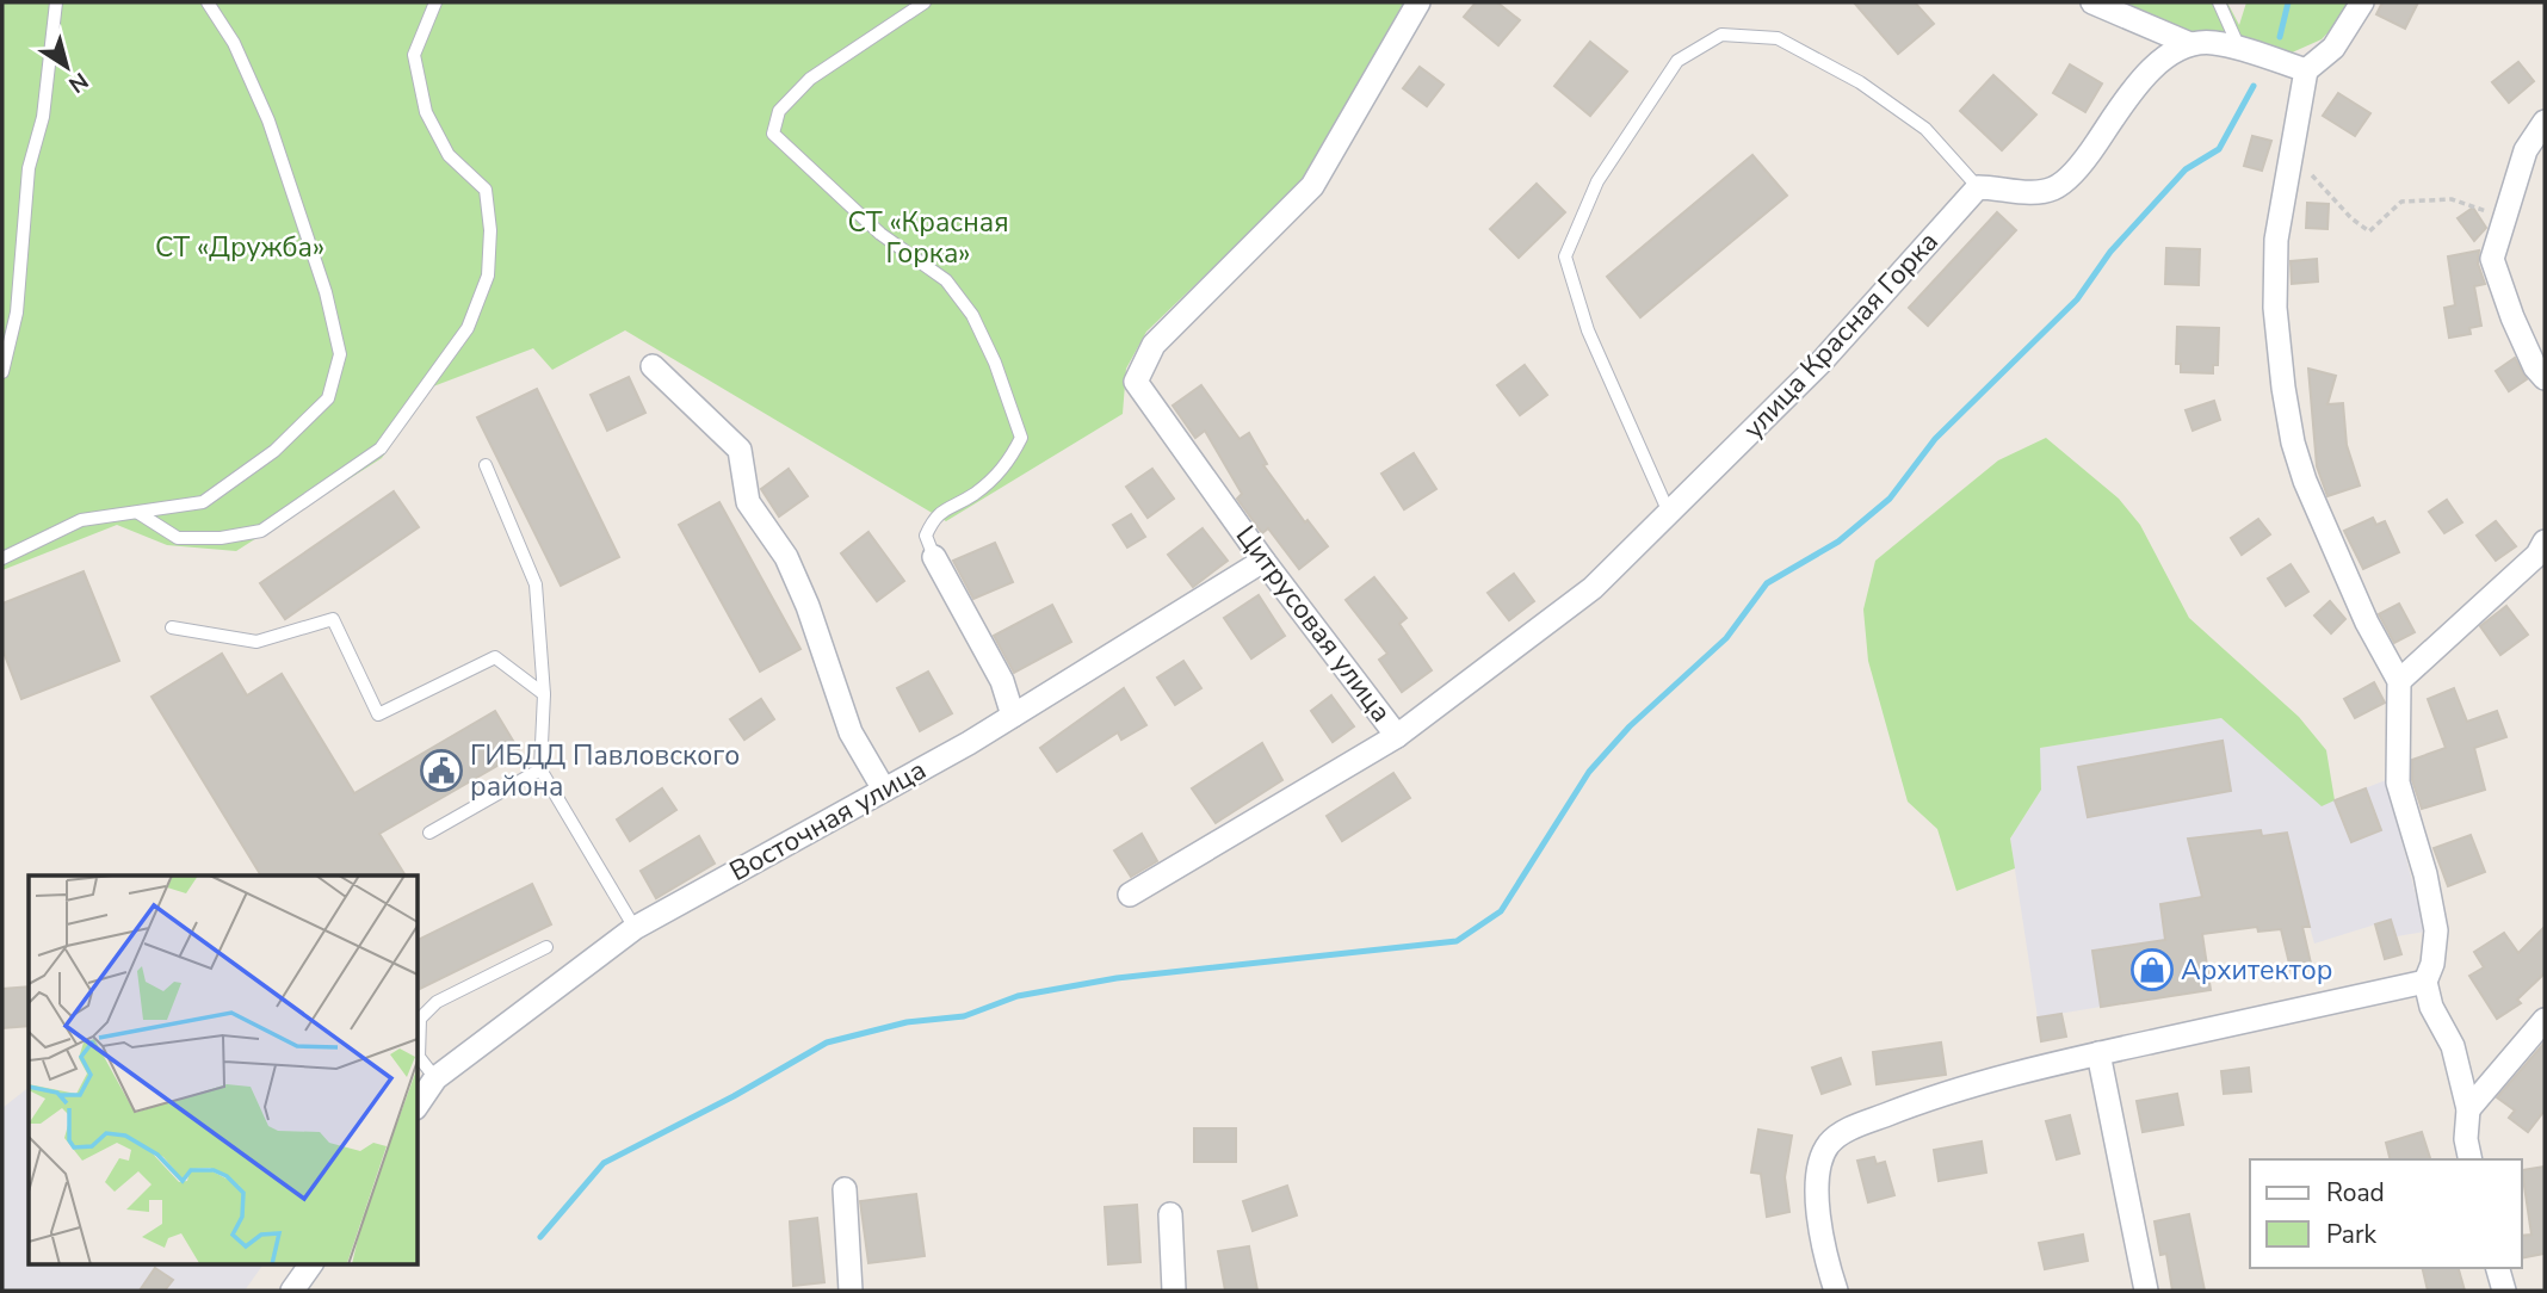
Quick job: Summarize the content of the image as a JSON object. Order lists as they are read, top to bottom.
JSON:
{
  "streets": {
    "street": ["улица Красная Горка", "Цитрусовая улица", "Восточная улица"]
  },
  "crossings": [
    ["улица Красная Горка", "Цитрусовая улица"],
    ["Цитрусовая улица", "Восточная улица"]
  ],
  "parks": ["СТ «Красная Горка»", "СТ «Дружба»"],
  "places": {
    "public building": ["ГИБДД Павловского района"],
    "shop": ["Архитектор"]
  },
  "legend": ["Road", "Park"],
  "north": "bottom right"
}
